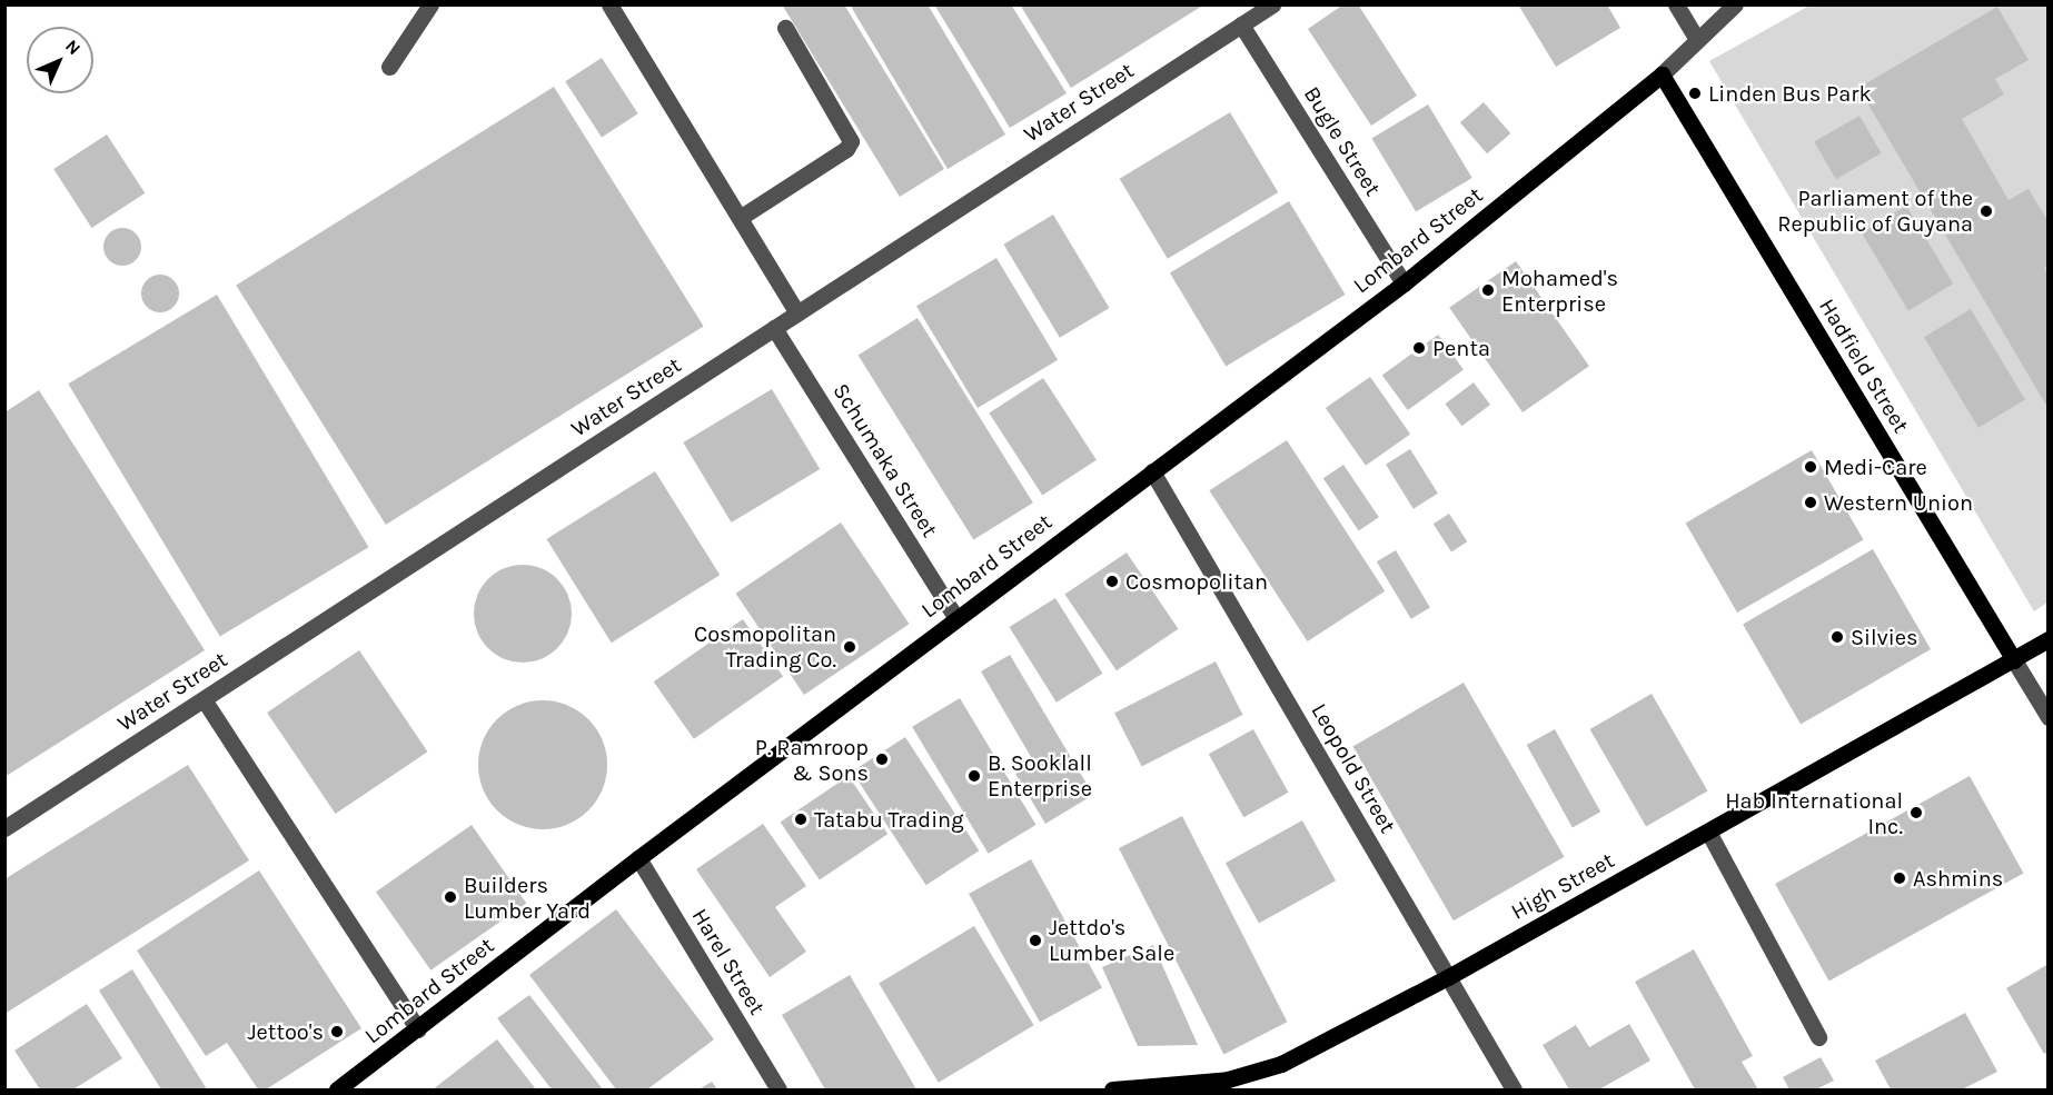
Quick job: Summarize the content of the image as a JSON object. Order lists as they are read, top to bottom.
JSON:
{
  "streets": {
    "main road": ["Lombard Street", "Hadfield Street", "High Street"],
    "street": [
      "Water Street",
      "Bugle Street",
      "Schumaka Street",
      "Leopold Street",
      "Harel Street"
    ]
  },
  "crossings": [
    ["Water Street", "Bugle Street"],
    ["Water Street", "Schumaka Street"],
    ["Bugle Street", "Lombard Street"],
    ["Lombard Street", "Hadfield Street"],
    ["Lombard Street", "Schumaka Street"],
    ["Lombard Street", "Leopold Street"],
    ["Lombard Street", "Harel Street"],
    ["Hadfield Street", "High Street"],
    ["Leopold Street", "High Street"]
  ],
  "places": [
    "Linden Bus Park",
    "Parliament of the Republic of Guyana",
    "Mohamed's Enterprise",
    "Penta",
    "Medi-Care",
    "Western Union",
    "Cosmopolitan",
    "Silvies",
    "Cosmopolitan Trading Co.",
    "P. Ramroop & Sons",
    "B. Sooklall Enterprise",
    "Hab International Inc.",
    "Tatabu Trading",
    "Ashmins",
    "Builders Lumber Yard",
    "Jettdo's Lumber Sale",
    "Jettoo's"
  ],
  "north": "top right"
}
